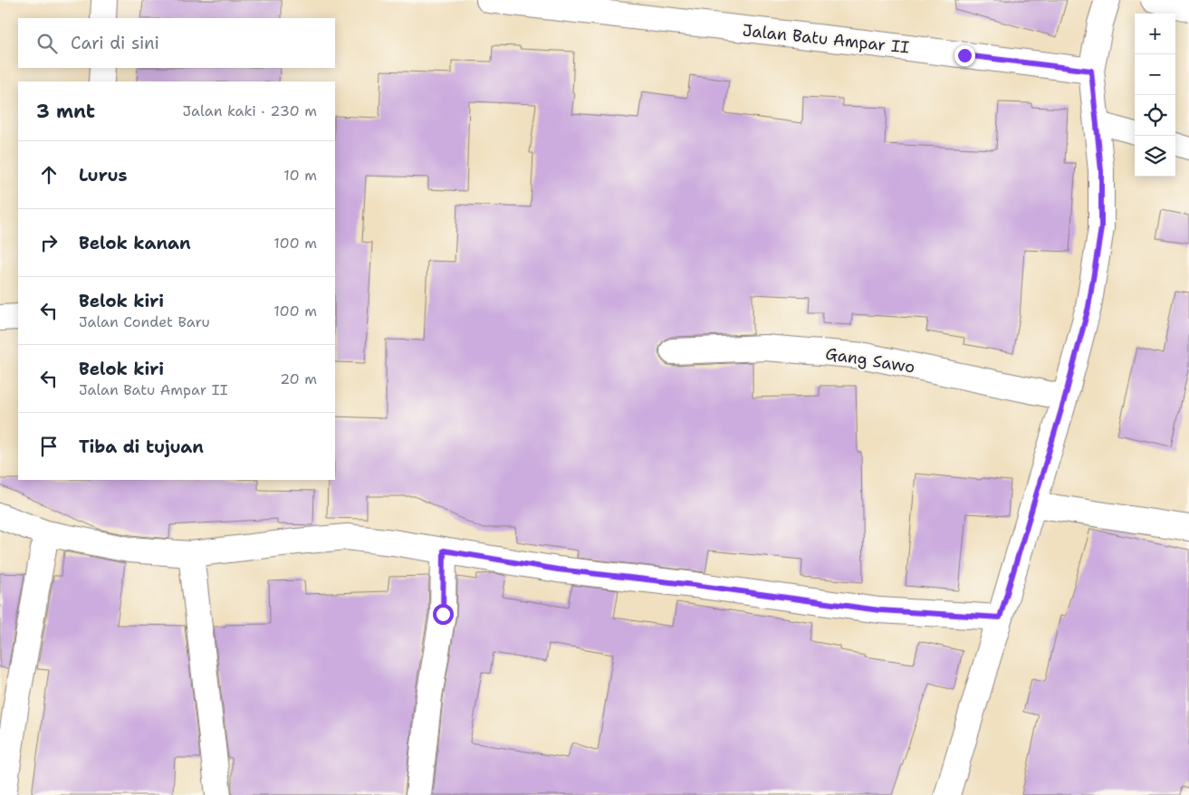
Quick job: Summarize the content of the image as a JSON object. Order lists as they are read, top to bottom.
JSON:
{
  "streets": {
    "street": ["Jalan Batu Ampar II", "Gang Sawo"]
  },
  "page": {
    "map_buttons": ["+", "−"],
    "search": "Cari di sini",
    "heading": ["3 mnt", "Jalan kaki · 230 m"],
    "list": [
      ["Lurus", "10 m"],
      ["Belok kanan", "100 m"],
      ["Belok kiri", "Jalan Condet Baru", "100 m"],
      ["Belok kiri", "Jalan Batu Ampar II", "20 m"],
      "Tiba di tujuan"
    ]
  }
}
